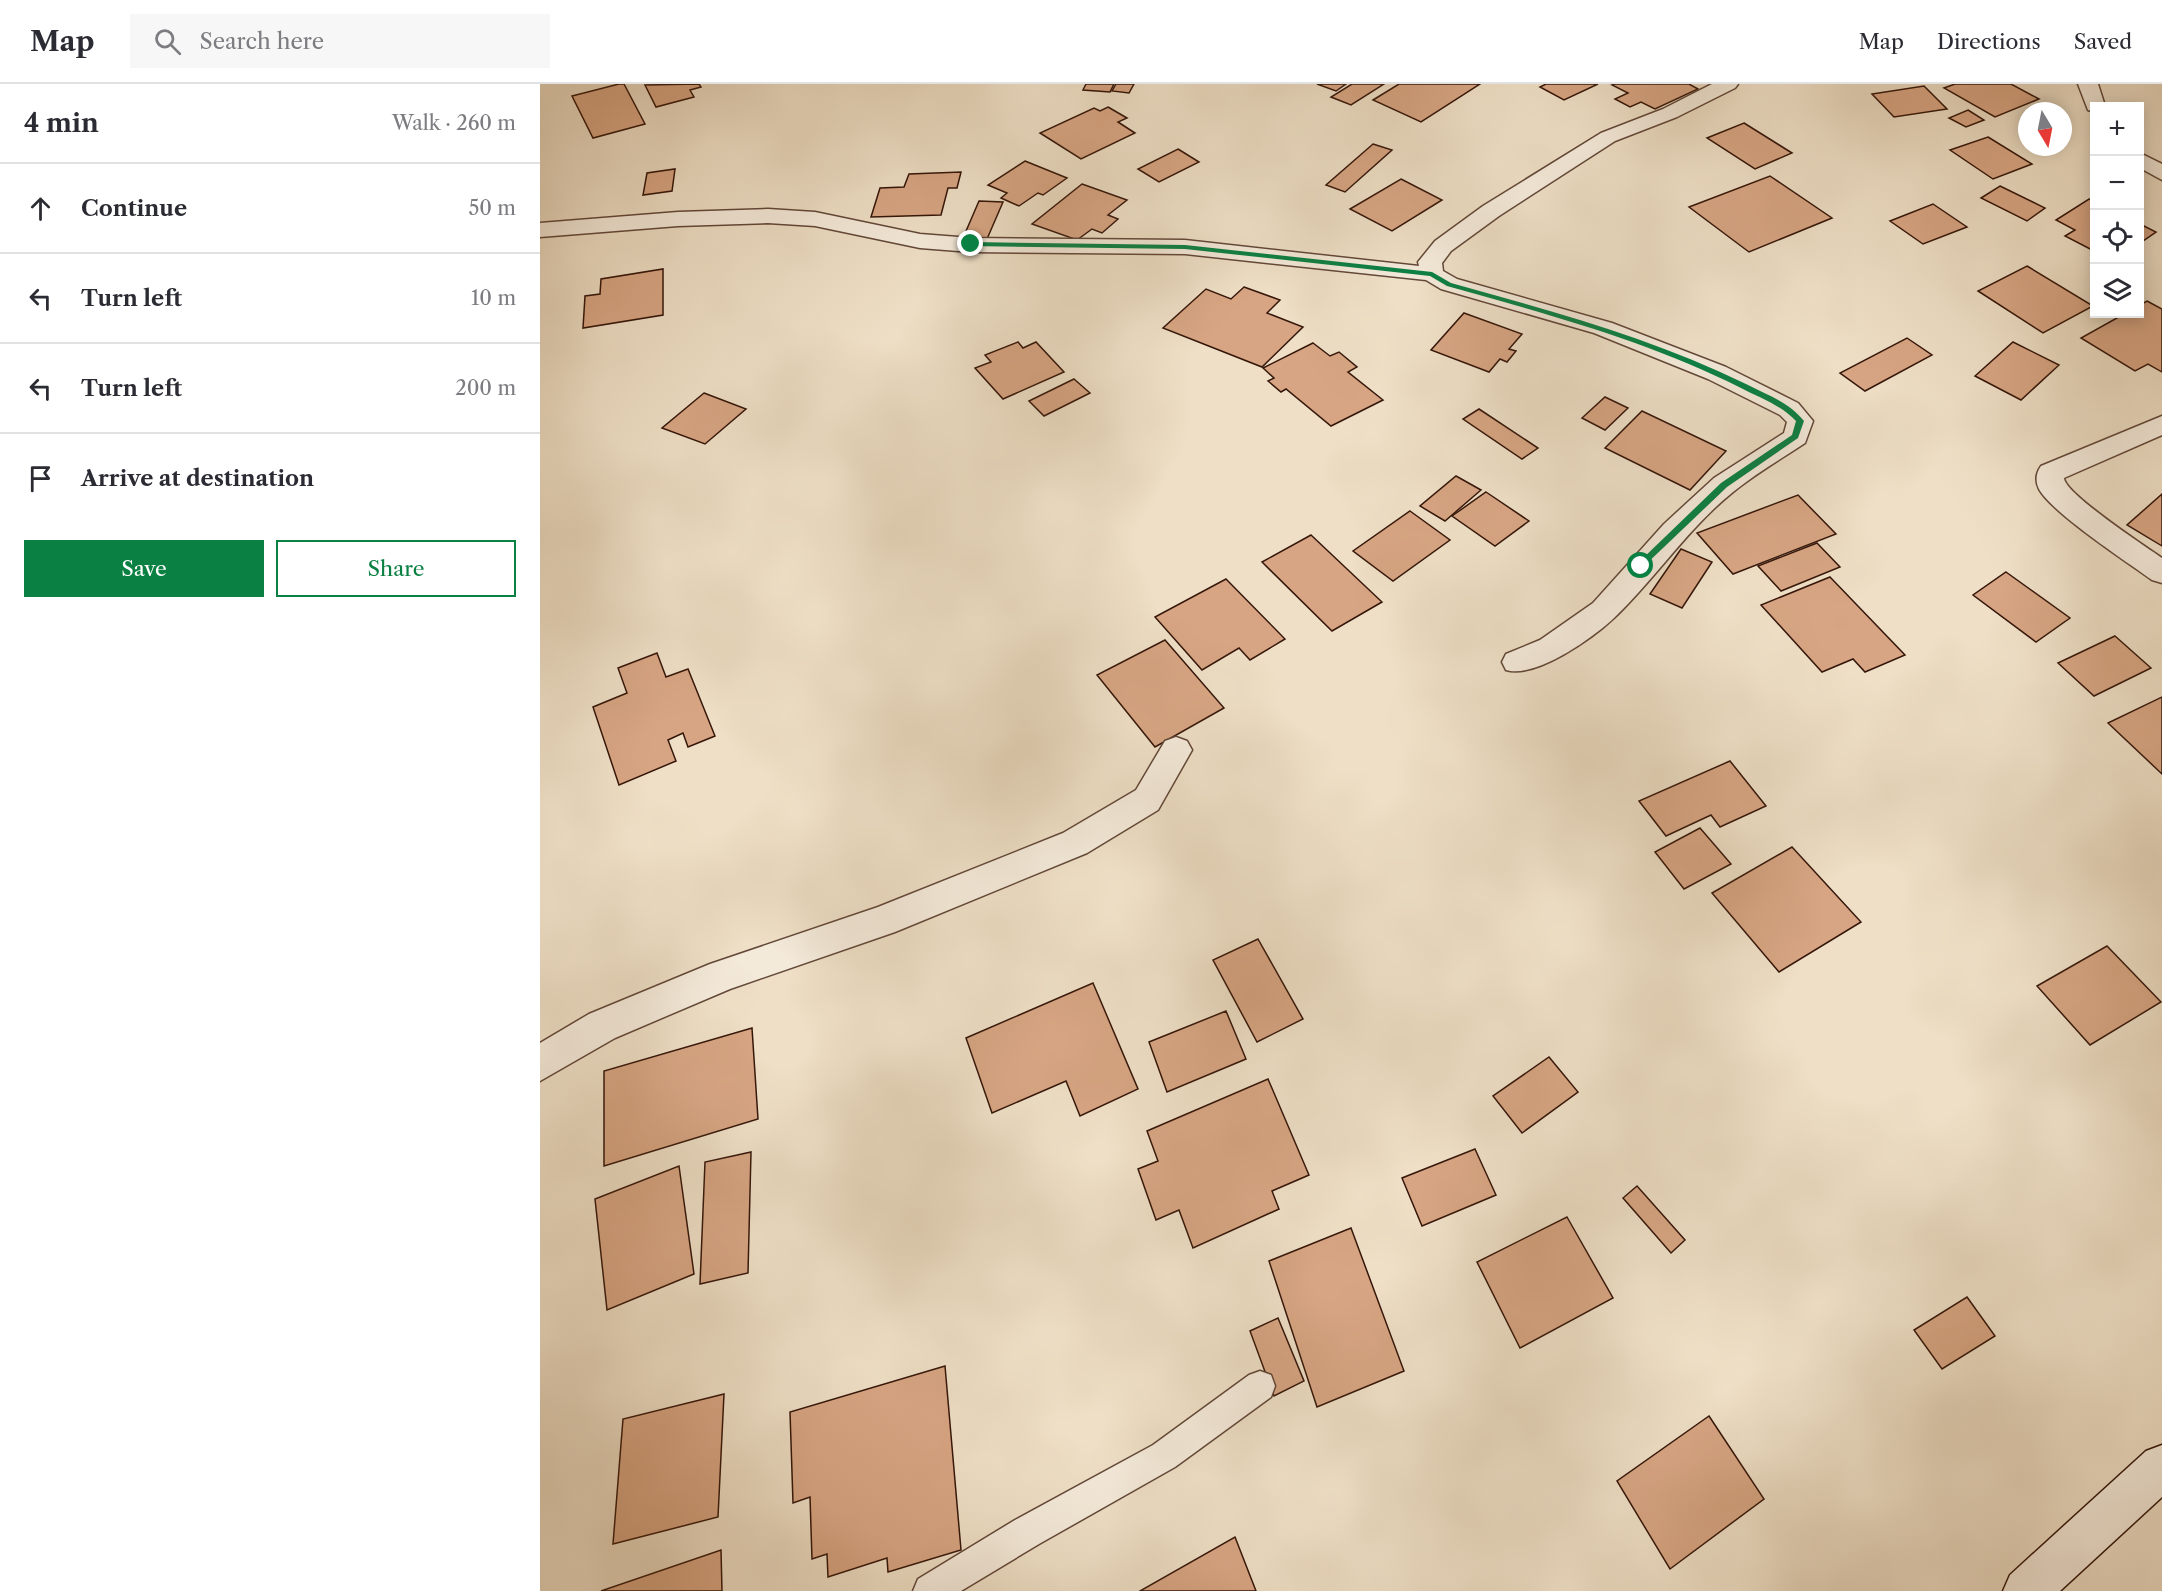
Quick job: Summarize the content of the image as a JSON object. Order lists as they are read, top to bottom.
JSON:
{
  "north": "bottom",
  "page": {
    "header": "Map",
    "search": "Search here",
    "nav": ["Map", "Directions", "Saved"],
    "heading": ["4 min", "Walk · 260 m"],
    "map_buttons": ["+", "−"],
    "list": [
      ["Continue", "50 m"],
      ["Turn left", "10 m"],
      ["Turn left", "200 m"],
      "Arrive at destination"
    ],
    "buttons": ["Save", "Share"]
  }
}
